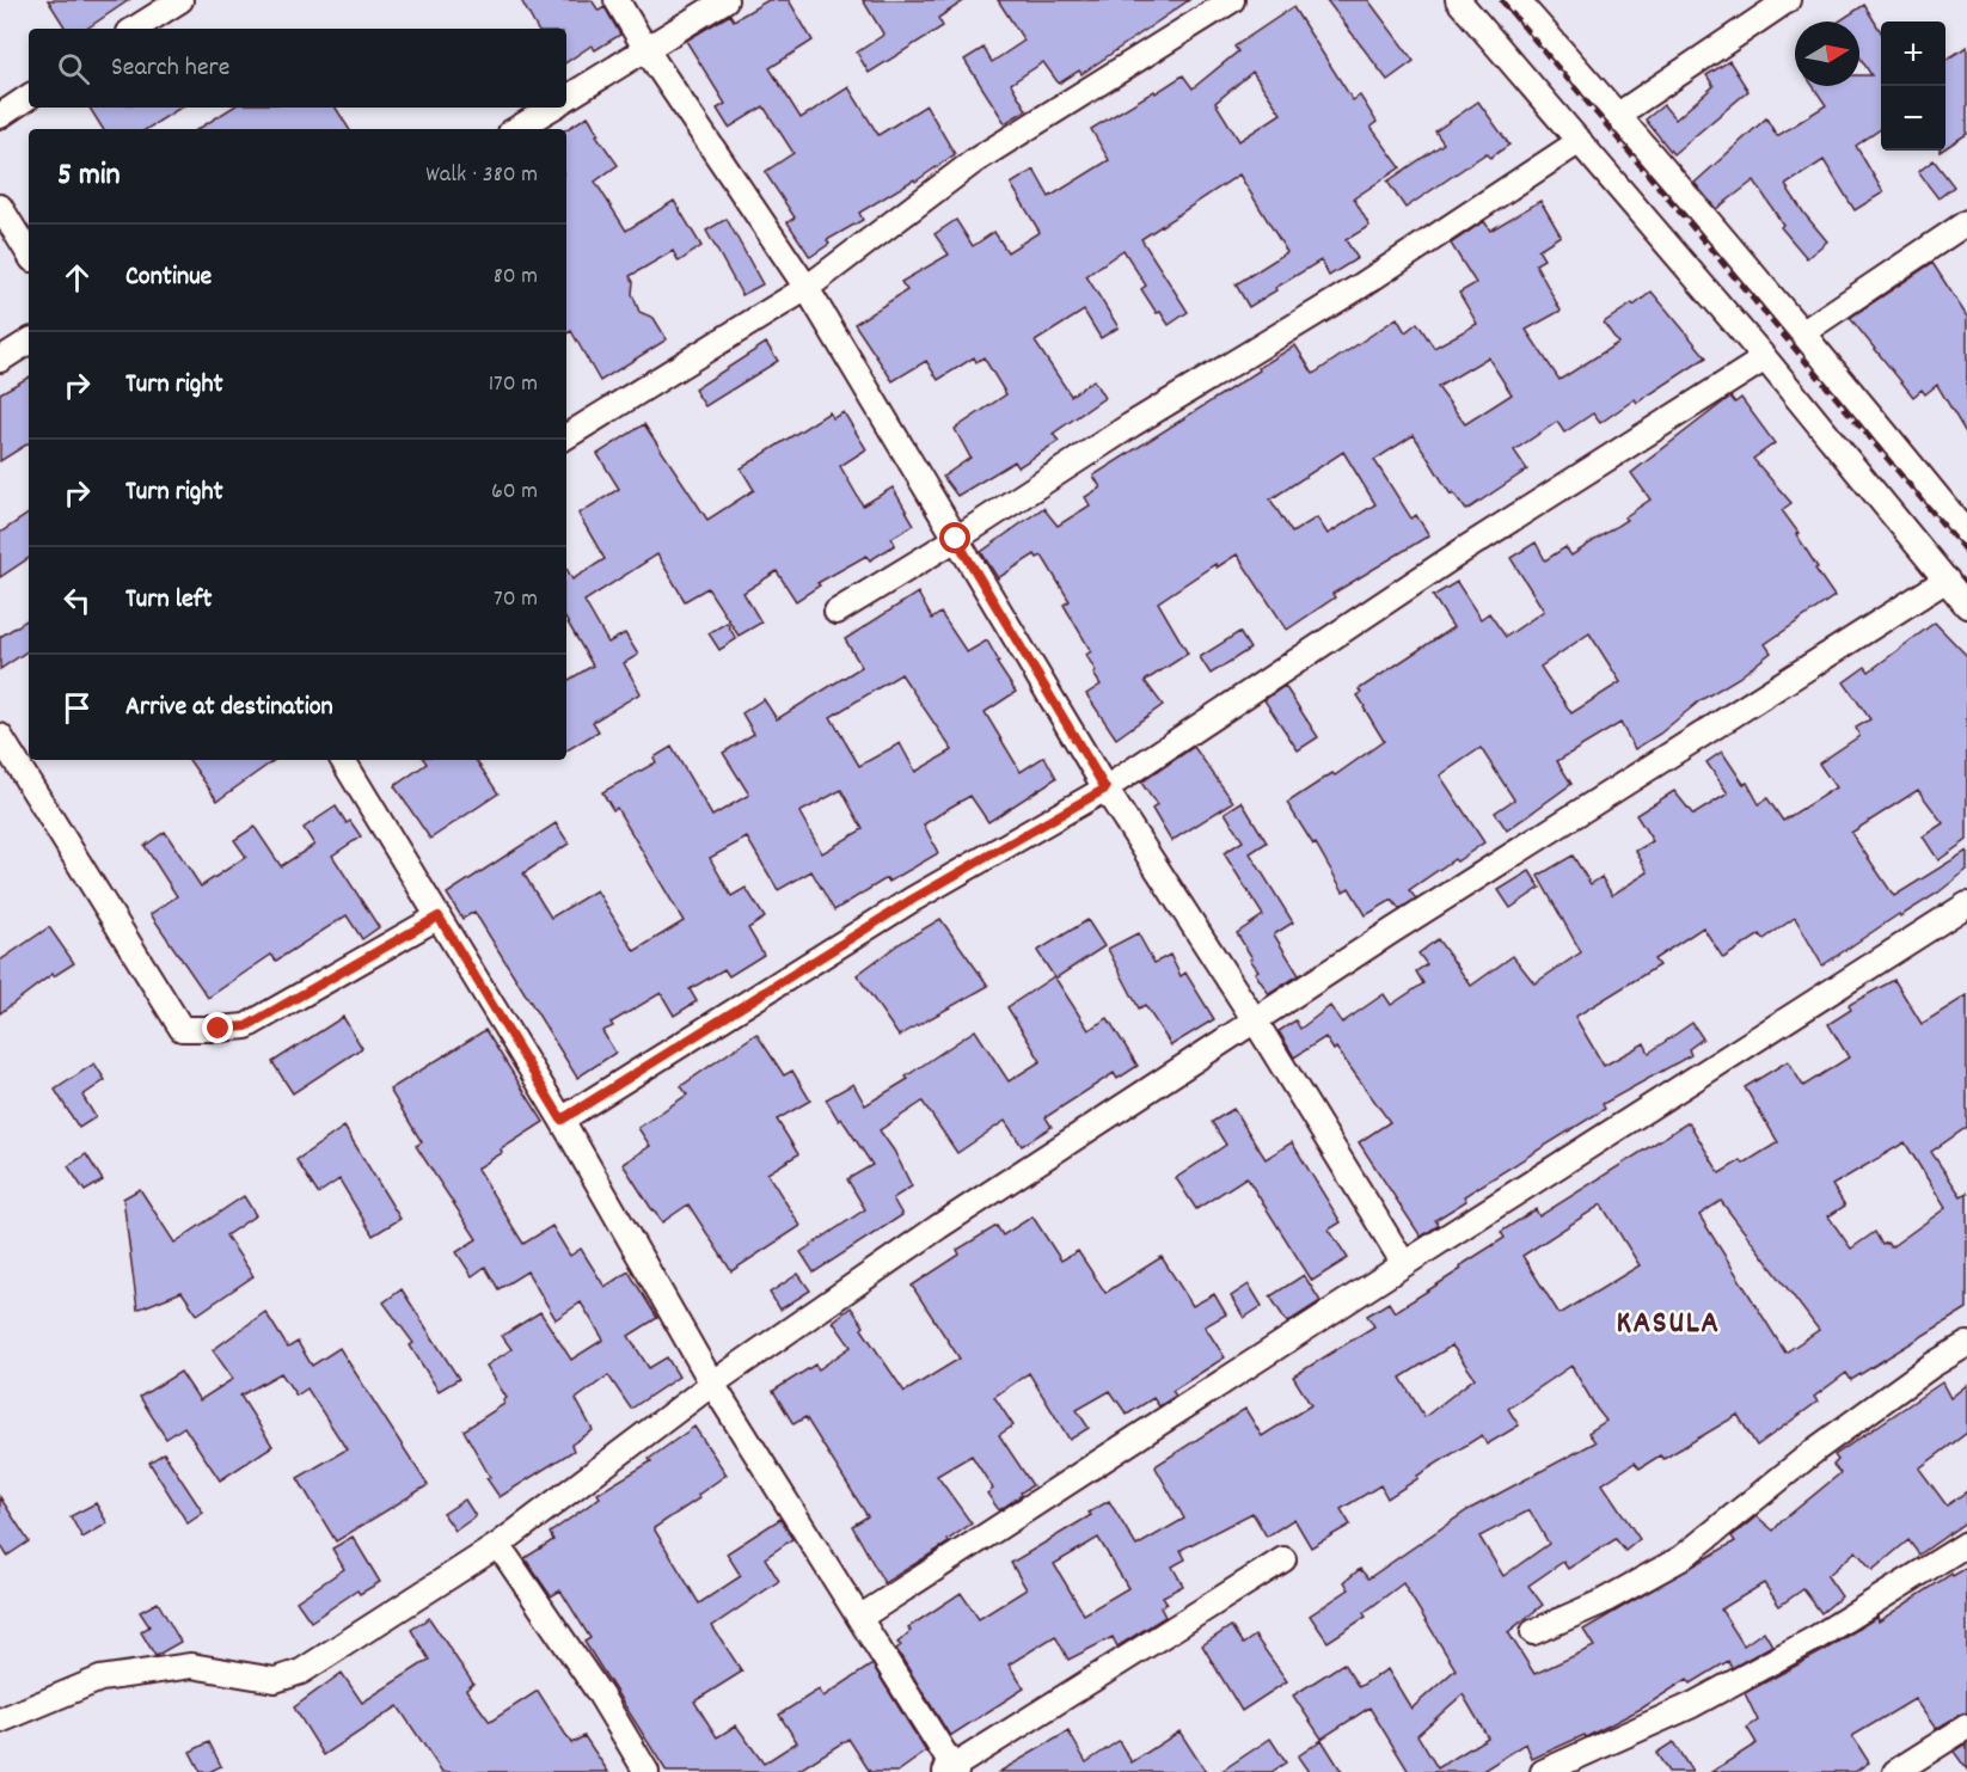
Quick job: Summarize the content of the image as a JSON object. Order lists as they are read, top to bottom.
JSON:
{
  "districts": ["KASULA"],
  "north": "right",
  "page": {
    "map_buttons": ["+", "−"],
    "search": "Search here",
    "heading": ["5 min", "Walk · 380 m"],
    "list": [
      ["Continue", "80 m"],
      ["Turn right", "170 m"],
      ["Turn right", "60 m"],
      ["Turn left", "70 m"],
      "Arrive at destination"
    ]
  }
}
